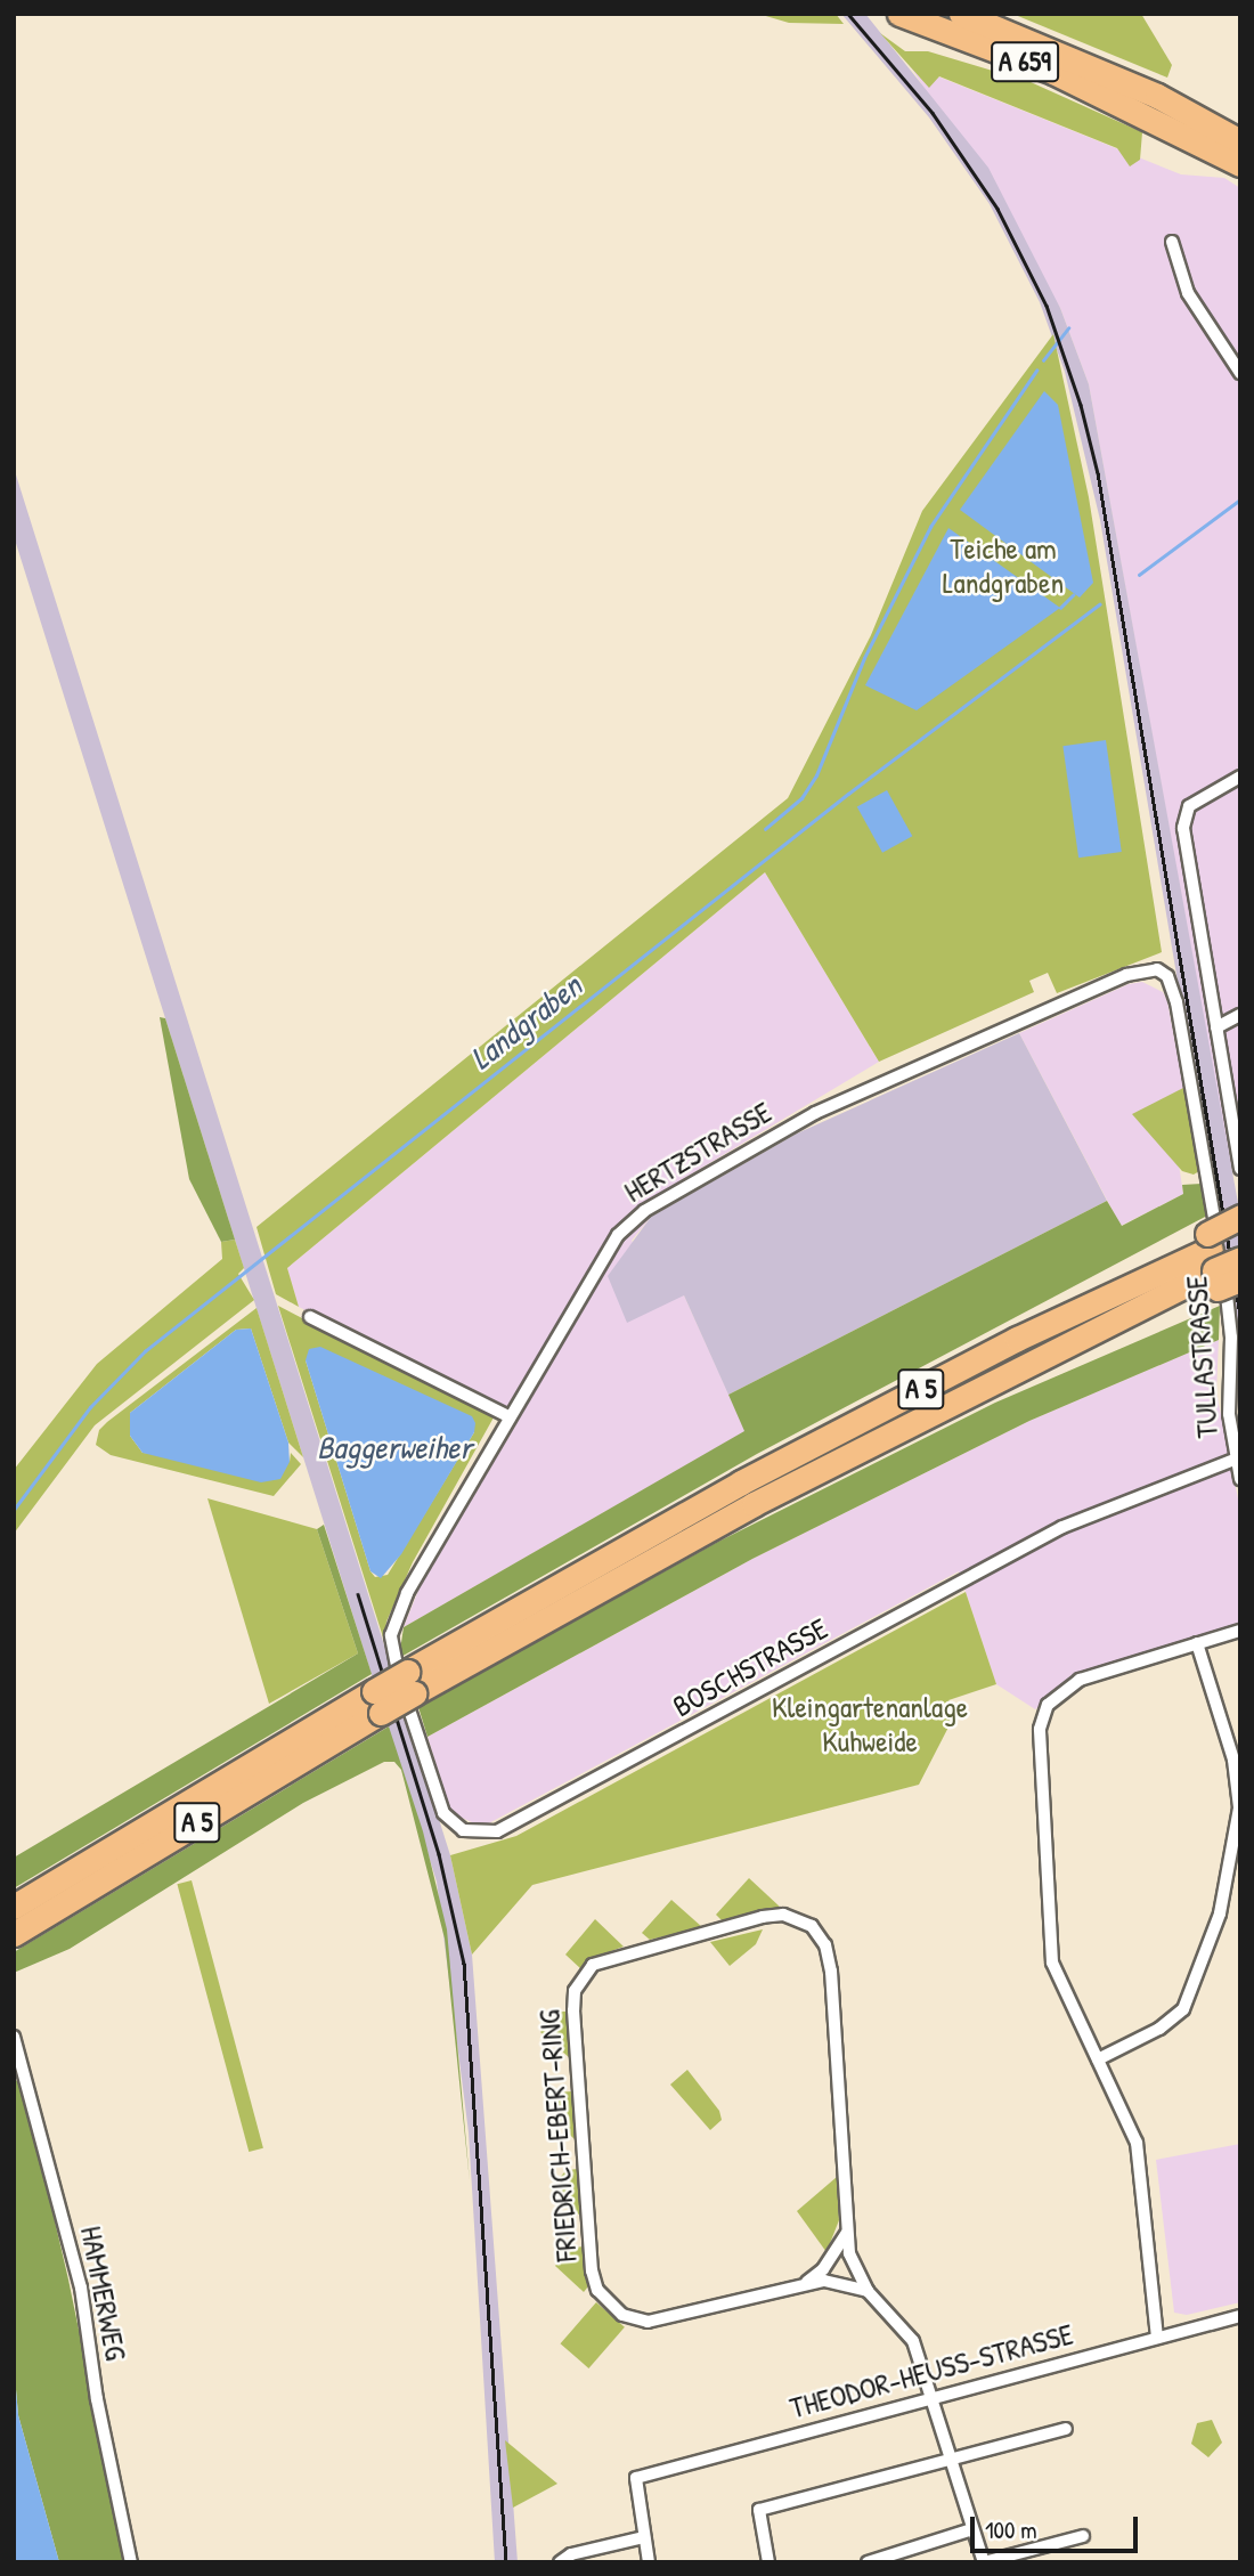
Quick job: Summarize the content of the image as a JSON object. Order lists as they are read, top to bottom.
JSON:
{
  "streets": {
    "highway": ["A 659", "A 5"],
    "street": [
      "HERTZSTRASSE",
      "TULLASTRASSE",
      "BOSCHSTRASSE",
      "FRIEDRICH-EBERT-RING",
      "HAMMERWEG",
      "THEODOR-HEUSS-STRASSE"
    ]
  },
  "crossings": [
    ["HERTZSTRASSE", "TULLASTRASSE"],
    ["HERTZSTRASSE", "A 5"],
    ["HERTZSTRASSE", "BOSCHSTRASSE"],
    ["TULLASTRASSE", "BOSCHSTRASSE"],
    ["A 5", "BOSCHSTRASSE"],
    ["FRIEDRICH-EBERT-RING", "THEODOR-HEUSS-STRASSE"]
  ],
  "water": ["Landgraben", "Baggerweiher"],
  "parks": ["Teiche am Landgraben", "Kleingartenanlage Kuhweide"],
  "scale_bar": "100 m"
}
